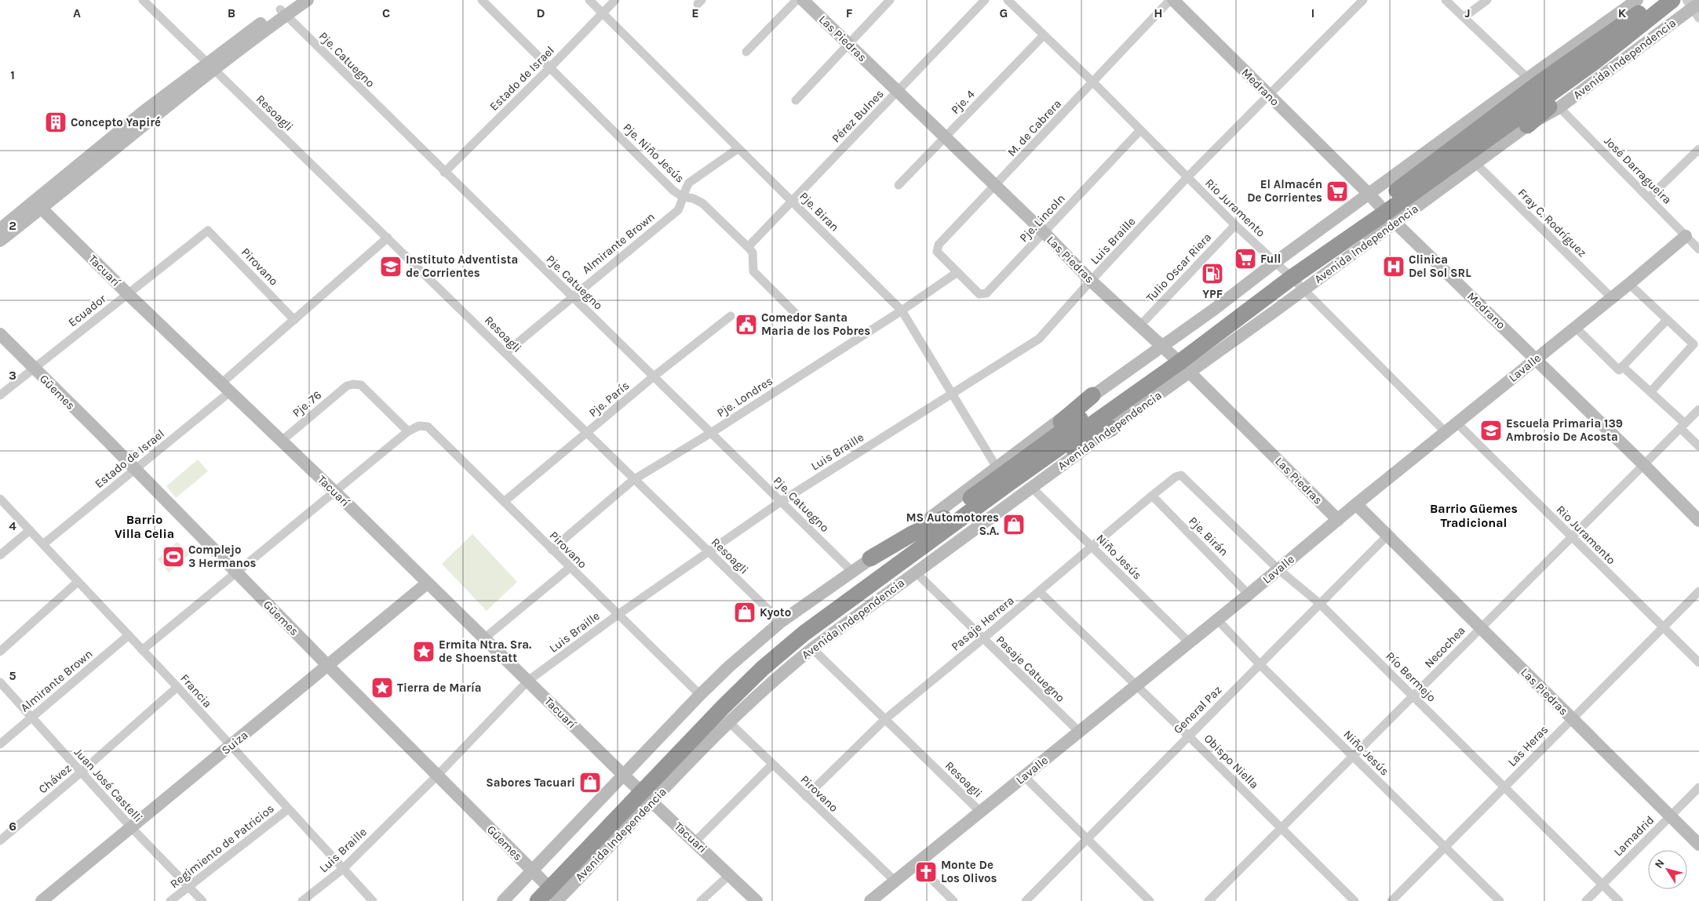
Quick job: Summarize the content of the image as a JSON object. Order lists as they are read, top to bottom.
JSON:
{
  "streets": {
    "highway": ["Avenida Independencia"],
    "street": [
      "Las Piedras",
      "Pje. Catuegno",
      "Estado de Israel",
      "Medrano",
      "Pje. 4",
      "Resoagli",
      "Pérez Bulnes",
      "M. de Cabrera",
      "Pje. Niño Jesús",
      "José Darragueira",
      "Rio Juramento",
      "Pje. Biran",
      "Pje. Lincoln",
      "Fray C. Rodríguez",
      "Luis Braille",
      "Almirante Brown",
      "Pirovano",
      "Tulio Oscar Riera",
      "Tacuarí",
      "Ecuador",
      "Lavalle",
      "Güemes",
      "Pje. Londres",
      "Pje. París",
      "Pje. 76",
      "Pje. Birán",
      "Niño Jesús",
      "Pasaje Herrera",
      "Necochea",
      "Pasaje Catuegno",
      "Río Bermejo",
      "Francia",
      "General Paz",
      "Suiza",
      "Las Heras",
      "Obispo Niella",
      "Chávez",
      "Juan José Castelli",
      "Lamadrid",
      "Tacuari",
      "Regimiento de Patricios"
    ]
  },
  "crossings": [
    ["Las Piedras", "Avenida Independencia"],
    ["Las Piedras", "Pje. 4"],
    ["Las Piedras", "Pérez Bulnes"],
    ["Las Piedras", "M. de Cabrera"],
    ["Las Piedras", "Pje. Lincoln"],
    ["Las Piedras", "Luis Braille"],
    ["Las Piedras", "Tulio Oscar Riera"],
    ["Las Piedras", "Lavalle"],
    ["Las Piedras", "Necochea"],
    ["Las Piedras", "General Paz"],
    ["Las Piedras", "Las Heras"],
    ["Las Piedras", "Lamadrid"],
    ["Avenida Independencia", "Pje. Catuegno"],
    ["Avenida Independencia", "Medrano"],
    ["Avenida Independencia", "Resoagli"],
    ["Avenida Independencia", "José Darragueira"],
    ["Avenida Independencia", "Rio Juramento"],
    ["Avenida Independencia", "Pje. Biran"],
    ["Avenida Independencia", "Fray C. Rodríguez"],
    ["Avenida Independencia", "Pirovano"],
    ["Avenida Independencia", "Tacuarí"],
    ["Avenida Independencia", "Güemes"],
    ["Avenida Independencia", "Niño Jesús"],
    ["Avenida Independencia", "Pasaje Catuegno"],
    ["Avenida Independencia", "Tacuari"],
    ["Pje. Catuegno", "Estado de Israel"],
    ["Pje. Catuegno", "Luis Braille"],
    ["Pje. Catuegno", "Almirante Brown"],
    ["Pje. Catuegno", "Pje. Londres"],
    ["Pje. Catuegno", "Pje. París"],
    ["Estado de Israel", "Resoagli"],
    ["Estado de Israel", "Pje. Niño Jesús"],
    ["Estado de Israel", "Pje. Biran"],
    ["Estado de Israel", "Pirovano"],
    ["Estado de Israel", "Tacuarí"],
    ["Estado de Israel", "Güemes"],
    ["Estado de Israel", "Francia"],
    ["Medrano", "Luis Braille"],
    ["Medrano", "Lavalle"],
    ["Medrano", "Necochea"],
    ["Pje. 4", "Rio Juramento"],
    ["Resoagli", "Luis Braille"],
    ["Resoagli", "Almirante Brown"],
    ["Resoagli", "Lavalle"],
    ["Resoagli", "Pje. Londres"],
    ["Resoagli", "Pje. París"],
    ["Resoagli", "Pasaje Herrera"],
    ["Pérez Bulnes", "Pje. Niño Jesús"],
    ["Pérez Bulnes", "Pje. Biran"],
    ["M. de Cabrera", "Rio Juramento"],
    ["M. de Cabrera", "Pje. Lincoln"],
    ["M. de Cabrera", "Pje. Londres"],
    ["Pje. Niño Jesús", "Almirante Brown"],
    ["José Darragueira", "Lavalle"],
    ["Rio Juramento", "Pje. Lincoln"],
    ["Rio Juramento", "Luis Braille"],
    ["Rio Juramento", "Tulio Oscar Riera"],
    ["Rio Juramento", "Lavalle"],
    ["Rio Juramento", "Necochea"],
    ["Rio Juramento", "Las Heras"],
    ["Pje. Biran", "Luis Braille"],
    ["Pje. Biran", "Almirante Brown"],
    ["Pje. Biran", "Pje. Londres"],
    ["Pje. Lincoln", "Pje. Londres"],
    ["Fray C. Rodríguez", "Lavalle"],
    ["Luis Braille", "Pirovano"],
    ["Luis Braille", "Tacuarí"],
    ["Luis Braille", "Güemes"],
    ["Luis Braille", "Francia"],
    ["Almirante Brown", "Francia"],
    ["Almirante Brown", "Juan José Castelli"],
    ["Pirovano", "Ecuador"],
    ["Pirovano", "Lavalle"],
    ["Pirovano", "Pje. Londres"],
    ["Pirovano", "Pje. París"],
    ["Pirovano", "Pje. 76"],
    ["Pirovano", "Pasaje Herrera"],
    ["Tacuarí", "Ecuador"],
    ["Tacuarí", "Pje. 76"],
    ["Tacuarí", "Suiza"],
    ["Tacuarí", "Tacuari"],
    ["Ecuador", "Güemes"],
    ["Lavalle", "Pje. Birán"],
    ["Lavalle", "Niño Jesús"],
    ["Lavalle", "Pasaje Catuegno"],
    ["Lavalle", "Río Bermejo"],
    ["Lavalle", "Obispo Niella"],
    ["Güemes", "Suiza"],
    ["Pje. Birán", "Pasaje Herrera"],
    ["Niño Jesús", "Pasaje Herrera"],
    ["Niño Jesús", "Necochea"],
    ["Niño Jesús", "General Paz"],
    ["Niño Jesús", "Las Heras"],
    ["Pasaje Herrera", "Pasaje Catuegno"],
    ["Pasaje Herrera", "Río Bermejo"],
    ["Pasaje Herrera", "Obispo Niella"],
    ["Necochea", "Río Bermejo"],
    ["Necochea", "Obispo Niella"],
    ["Río Bermejo", "General Paz"],
    ["Río Bermejo", "Las Heras"],
    ["Río Bermejo", "Lamadrid"],
    ["Francia", "Suiza"],
    ["Francia", "Chávez"],
    ["Francia", "Regimiento de Patricios"],
    ["General Paz", "Obispo Niella"],
    ["Suiza", "Juan José Castelli"],
    ["Chávez", "Juan José Castelli"],
    ["Juan José Castelli", "Regimiento de Patricios"]
  ],
  "districts": ["Barrio Güemes Tradicional", "Barrio Villa Celia"],
  "places": {
    "building": ["Concepto Yapiré"],
    "supermarket": ["El Almacén De Corrientes", "Full"],
    "school or university": ["Instituto Adventista de Corrientes", "Escuela Primaria 139 Ambrosio De Acosta"],
    "hospital": ["Clinica Del Sol SRL"],
    "fuel station": ["YPF"],
    "public building": ["Comedor Santa Maria de los Pobres"],
    "shop": ["MS Automotores S.A.", "Kyoto", "Sabores Tacuari"],
    "sports": ["Complejo 3 Hermanos"],
    "place": ["Ermita Ntra. Sra. de Shoenstatt", "Tierra de María"],
    "church": ["Monte De Los Olivos"]
  },
  "north": "top left",
  "grid": {
    "columns": [
      "A",
      "B",
      "C",
      "D",
      "E",
      "F",
      "G",
      "H",
      "I",
      "J",
      "K"
    ],
    "rows": [
      "1",
      "2",
      "3",
      "4",
      "5",
      "6"
    ]
  }
}
